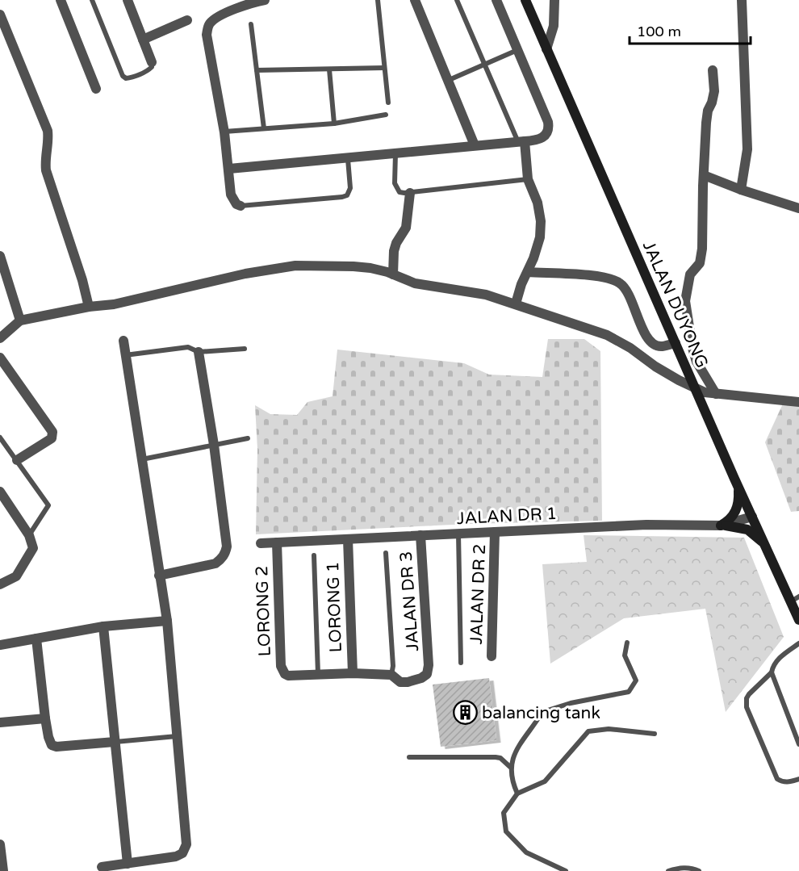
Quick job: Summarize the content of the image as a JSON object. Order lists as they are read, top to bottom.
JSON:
{
  "streets": {
    "main road": ["JALAN DUYONG"],
    "street": [
      "JALAN DR 1",
      "JALAN DR 2",
      "JALAN DR 3",
      "LORONG 1",
      "LORONG 2"
    ]
  },
  "crossings": [
    ["JALAN DUYONG", "JALAN DR 1"],
    ["JALAN DR 1", "JALAN DR 2"],
    ["JALAN DR 1", "JALAN DR 3"],
    ["JALAN DR 1", "LORONG 1"],
    ["JALAN DR 1", "LORONG 2"]
  ],
  "places": {
    "building": ["balancing tank"]
  },
  "scale_bar": "100 m"
}
